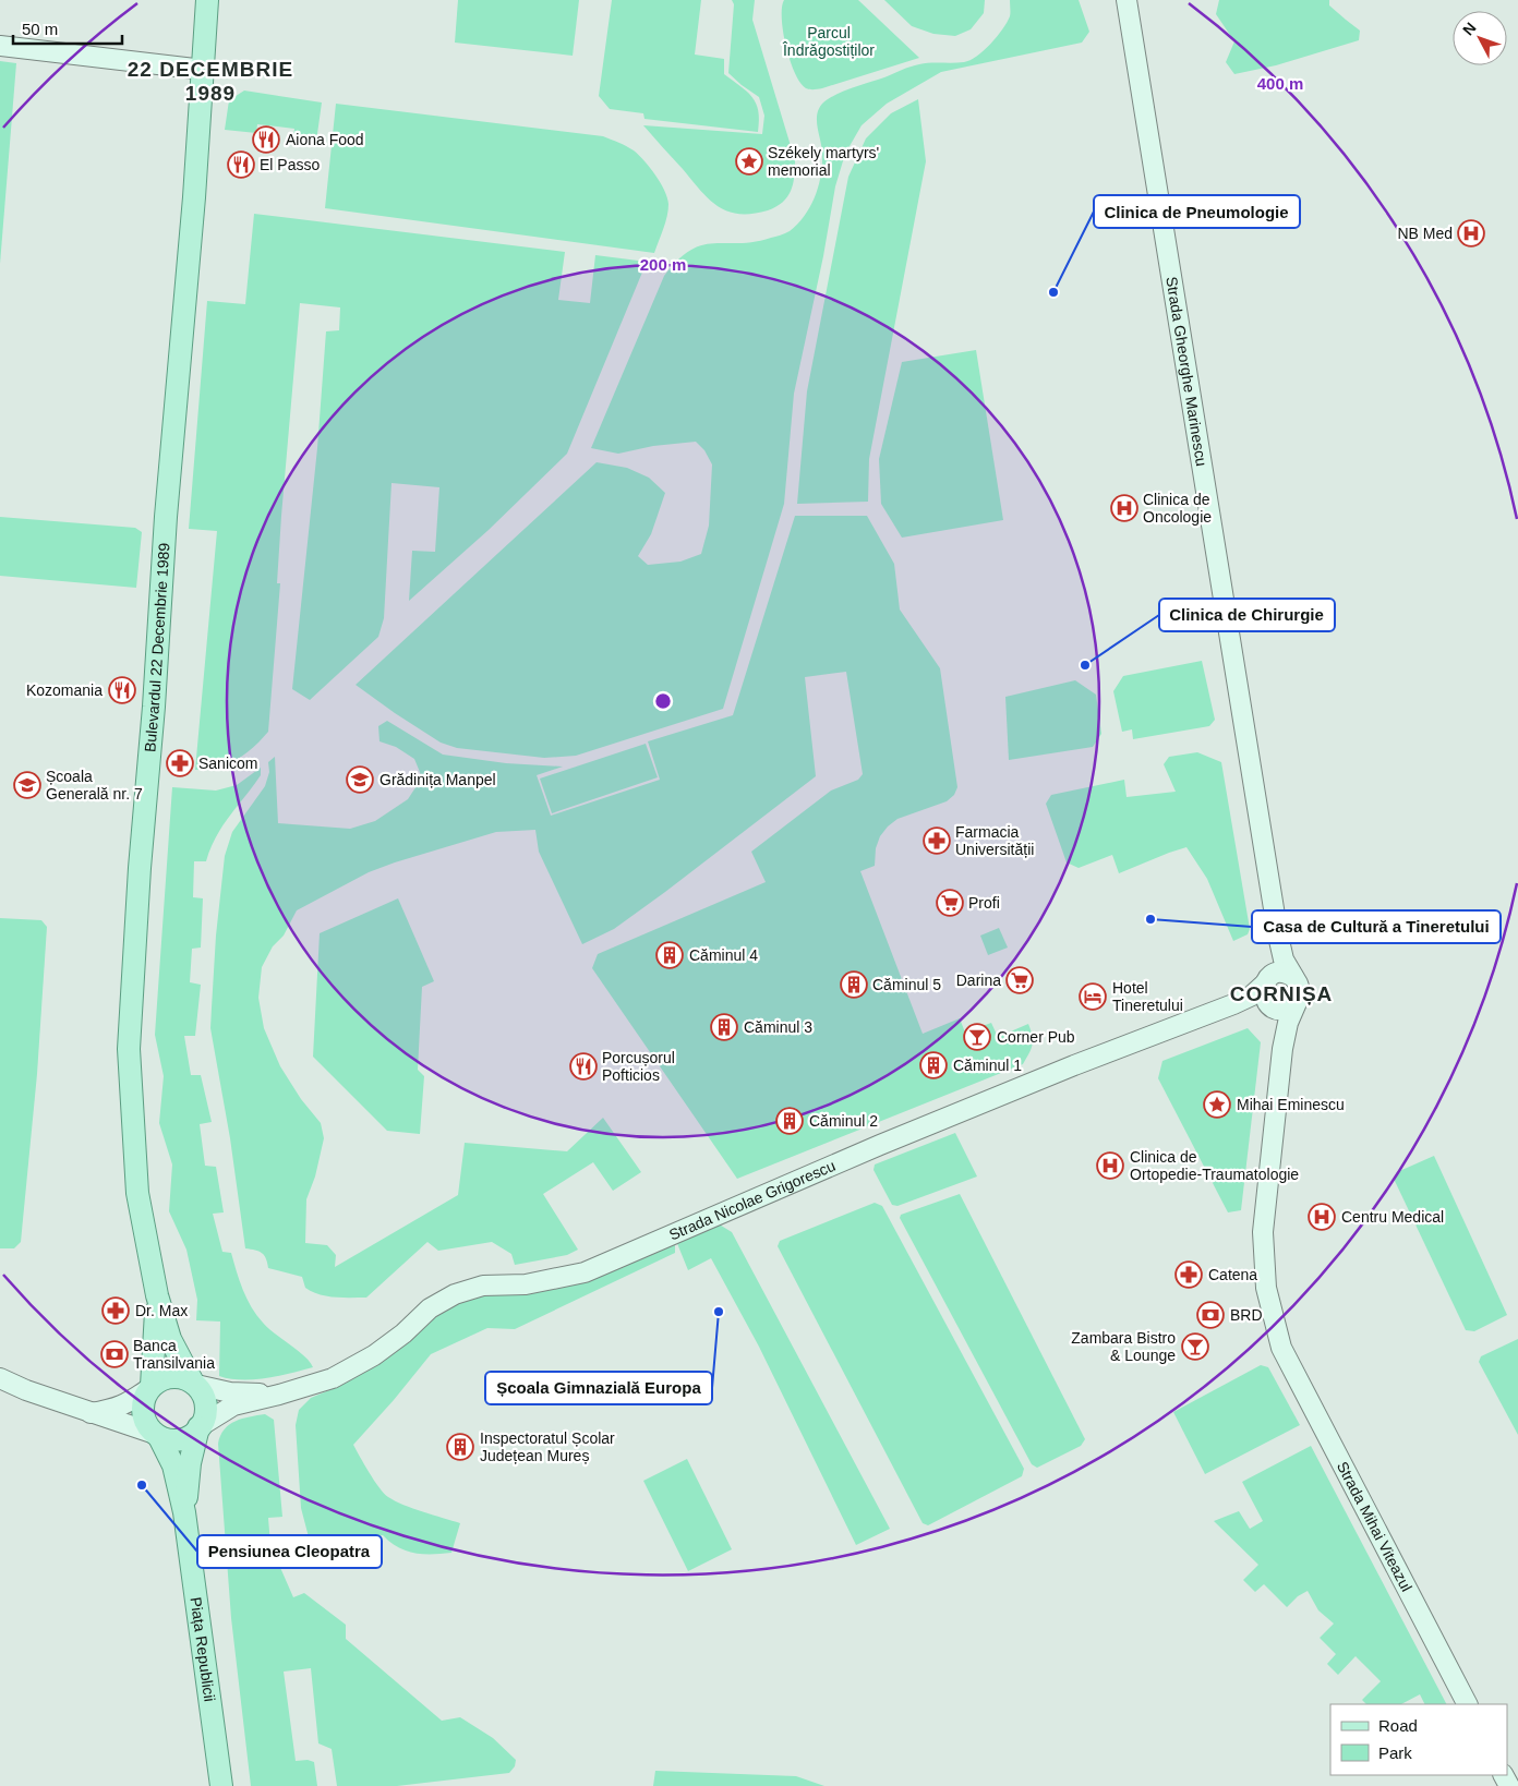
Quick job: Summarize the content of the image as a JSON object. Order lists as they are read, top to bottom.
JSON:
{
  "streets": {
    "main road": [
      "Strada Gheorghe Marinescu",
      "Bulevardul 22 Decembrie 1989",
      "Strada Nicolae Grigorescu",
      "Strada Mihai Viteazul",
      "Piața Republicii"
    ]
  },
  "crossings": [
    ["Strada Gheorghe Marinescu", "Strada Nicolae Grigorescu"],
    ["Bulevardul 22 Decembrie 1989", "Strada Nicolae Grigorescu"],
    ["Bulevardul 22 Decembrie 1989", "Piața Republicii"],
    ["Strada Nicolae Grigorescu", "Piața Republicii"]
  ],
  "districts": ["22 DECEMBRIE 1989", "CORNIȘA"],
  "parks": ["Parcul Îndrăgostiților"],
  "places": {
    "restaurant": [
      "Aiona Food",
      "El Passo",
      "Kozomania",
      "Porcușorul Pofticios"
    ],
    "place": ["Székely martyrs' memorial", "Mihai Eminescu"],
    "hospital": [
      "NB Med",
      "Clinica de Oncologie",
      "Clinica de Ortopedie-Traumatologie",
      "Centru Medical"
    ],
    "other": [
      "Clinica de Pneumologie",
      "Clinica de Chirurgie",
      "Casa de Cultură a Tineretului",
      "Școala Gimnazială Europa",
      "Pensiunea Cleopatra"
    ],
    "pharmacy": [
      "Sanicom",
      "Farmacia Universității",
      "Catena",
      "Dr. Max"
    ],
    "school or university": ["Grădinița Manpel", "Școala Generală nr. 7"],
    "supermarket": ["Profi", "Darina"],
    "building": [
      "Căminul 4",
      "Căminul 5",
      "Căminul 3",
      "Căminul 1",
      "Căminul 2",
      "Inspectoratul Școlar Județean Mureș"
    ],
    "hotel": ["Hotel Tineretului"],
    "bar": ["Corner Pub", "Zambara Bistro & Lounge"],
    "bank": ["BRD", "Banca Transilvania"]
  },
  "legend": ["Road", "Park"],
  "scale_bar": "50 m",
  "north": "top left",
  "rings": ["400 m", "200 m"]
}
